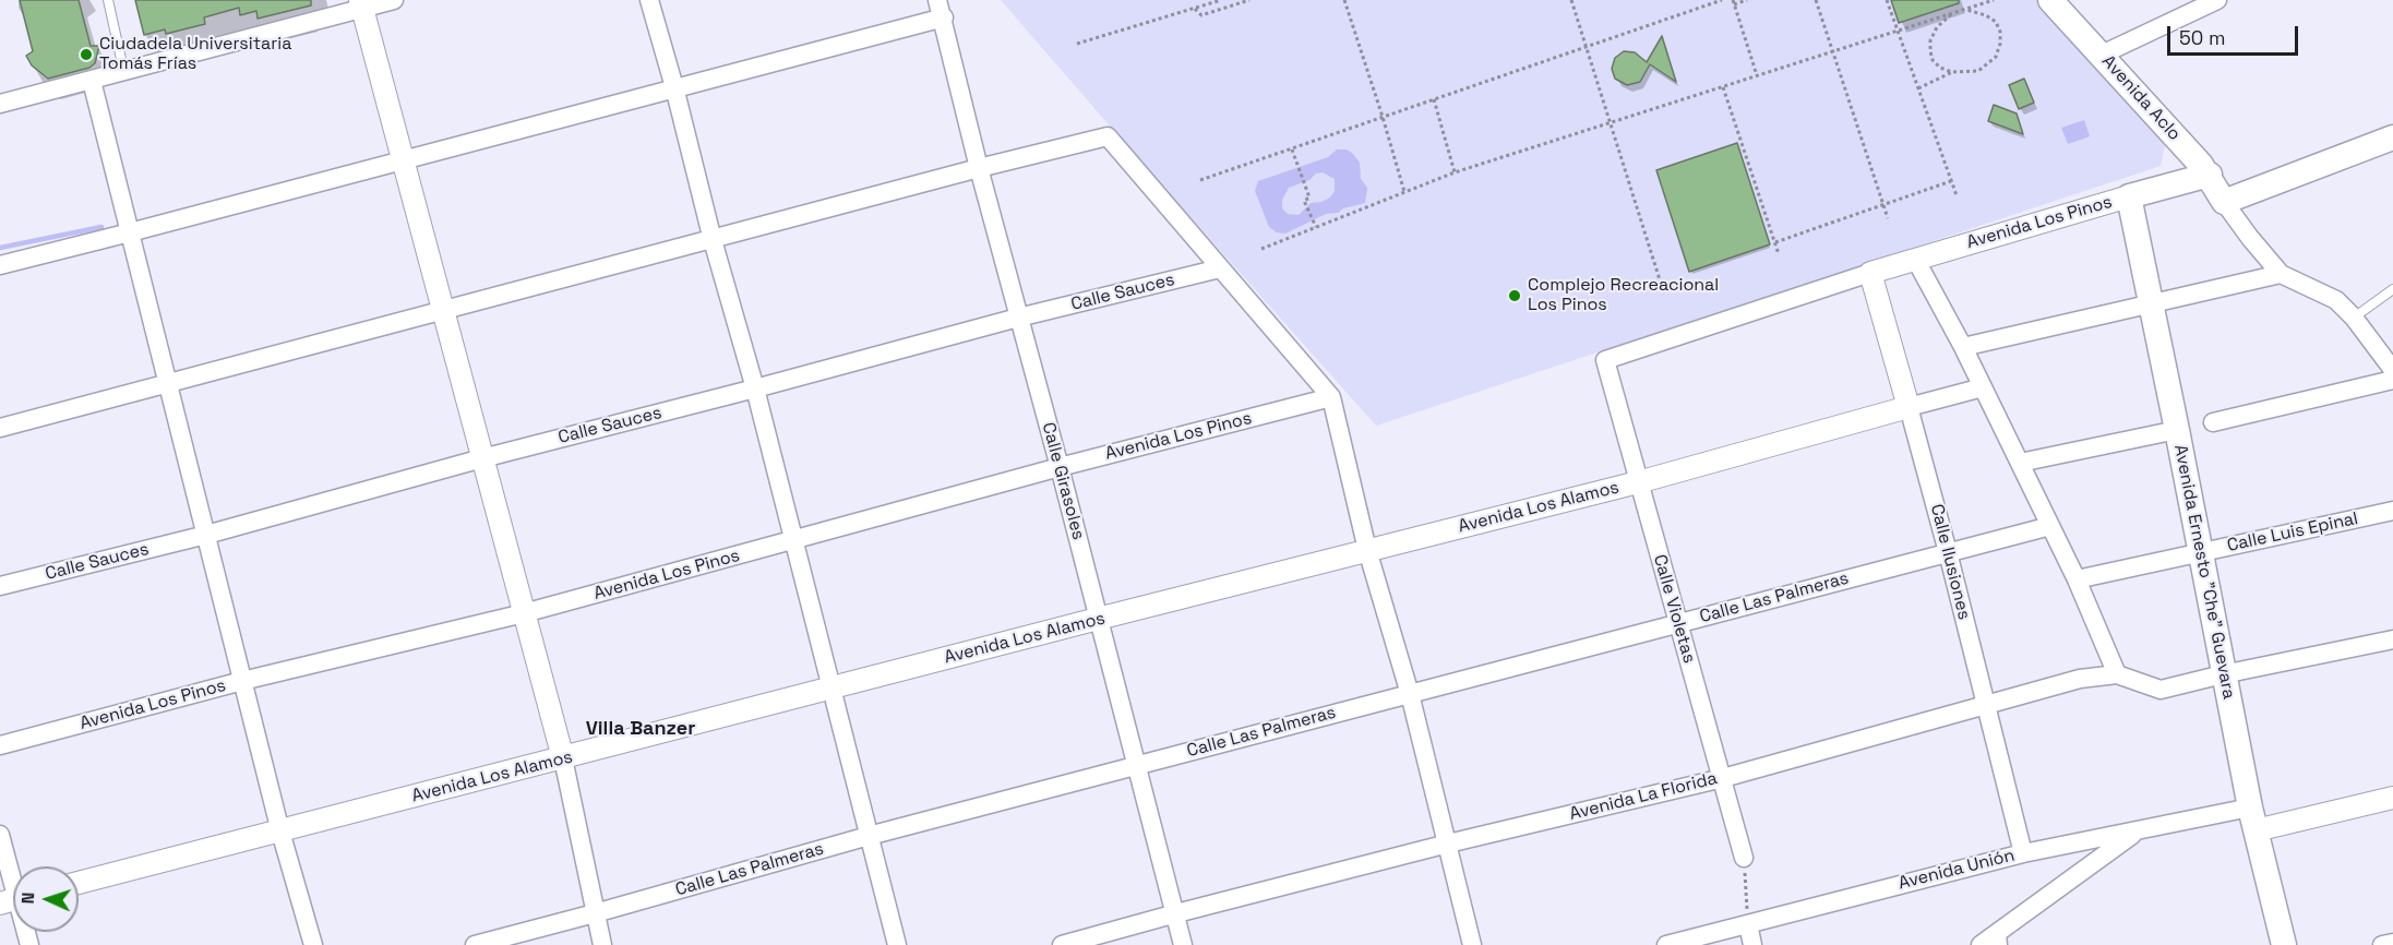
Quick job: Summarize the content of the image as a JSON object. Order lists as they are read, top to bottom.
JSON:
{
  "streets": {
    "main road": ["Avenida Aclo", "Avenida Los Pinos", "Avenida Ernesto \"Che\" Guevara"],
    "street": [
      "Calle Sauces",
      "Calle Girasoles",
      "Avenida Los Alamos",
      "Calle Luis Epinal",
      "Calle Ilusiones",
      "Calle Las Palmeras",
      "Calle Violetas",
      "Avenida La Florida",
      "Avenida Unión"
    ]
  },
  "crossings": [
    ["Avenida Aclo", "Avenida Los Pinos"],
    ["Avenida Los Pinos", "Calle Girasoles"],
    ["Avenida Los Pinos", "Calle Ilusiones"],
    ["Avenida Los Pinos", "Avenida Ernesto \"Che\" Guevara"],
    ["Avenida Los Pinos", "Calle Violetas"],
    ["Calle Sauces", "Calle Girasoles"],
    ["Calle Girasoles", "Avenida Los Alamos"],
    ["Calle Girasoles", "Calle Las Palmeras"],
    ["Calle Girasoles", "Avenida La Florida"],
    ["Avenida Los Alamos", "Calle Ilusiones"],
    ["Avenida Los Alamos", "Calle Violetas"],
    ["Calle Luis Epinal", "Avenida Ernesto \"Che\" Guevara"],
    ["Calle Ilusiones", "Calle Las Palmeras"],
    ["Calle Ilusiones", "Calle Violetas"],
    ["Calle Ilusiones", "Avenida La Florida"],
    ["Calle Ilusiones", "Avenida Unión"],
    ["Avenida Ernesto \"Che\" Guevara", "Avenida La Florida"],
    ["Avenida Ernesto \"Che\" Guevara", "Avenida Unión"],
    ["Calle Las Palmeras", "Calle Violetas"],
    ["Calle Violetas", "Avenida La Florida"]
  ],
  "districts": ["Villa Banzer"],
  "places": ["Ciudadela Universitaria Tomás Frías", "Complejo Recreacional Los Pinos"],
  "scale_bar": "50 m",
  "north": "left"
}
